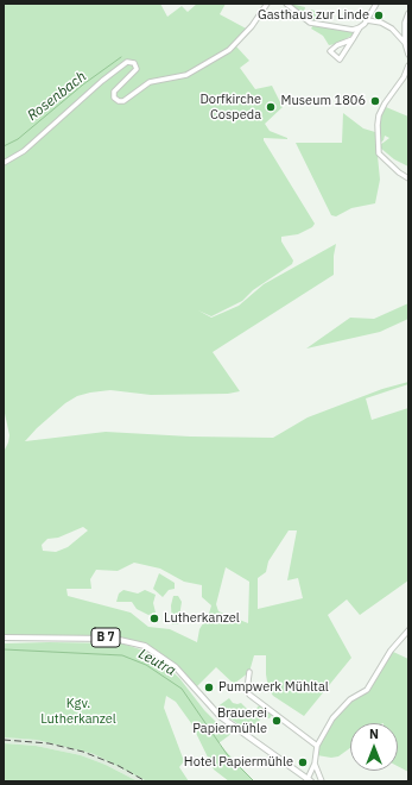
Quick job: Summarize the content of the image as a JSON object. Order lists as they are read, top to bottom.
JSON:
{
  "streets": {
    "main road": ["B 7"]
  },
  "water": ["Rosenbach", "Leutra"],
  "parks": ["Kgv. Lutherkanzel"],
  "places": [
    "Gasthaus zur Linde",
    "Museum 1806",
    "Dorfkirche Cospeda",
    "Lutherkanzel",
    "Pumpwerk Mühltal",
    "Brauerei Papiermühle",
    "Hotel Papiermühle"
  ],
  "north": "top"
}
